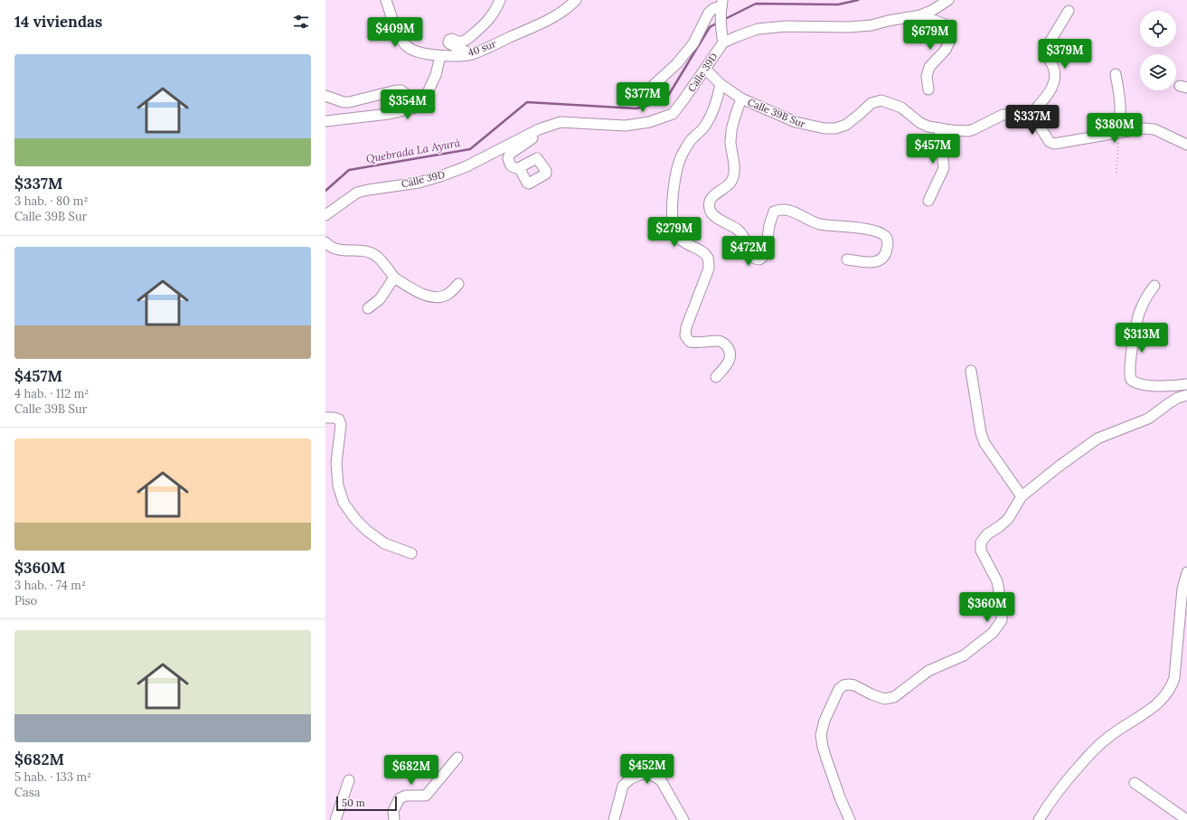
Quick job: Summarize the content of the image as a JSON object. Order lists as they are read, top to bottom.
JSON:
{
  "streets": {
    "street": ["40 sur", "Calle 39D", "Calle 39B Sur"]
  },
  "crossings": [
    ["Calle 39D", "Calle 39B Sur"]
  ],
  "water": ["Quebrada La Ayurá"],
  "scale_bar": "50 m",
  "page": {
    "heading": "14 viviendas",
    "price": [
      "$409M",
      "$679M",
      "$379M",
      "$377M",
      "$354M",
      "$337M",
      "$380M",
      "$457M",
      "$279M",
      "$472M",
      "$313M",
      "$360M",
      "$452M",
      "$682M"
    ],
    "list": [
      {
        "name": "$337M",
        "note": "3 hab. · 80 m² · Calle 39B Sur"
      },
      {
        "name": "$457M",
        "note": "4 hab. · 112 m² · Calle 39B Sur"
      },
      {
        "name": "$360M",
        "note": "3 hab. · 74 m² · Piso"
      },
      {
        "name": "$682M",
        "note": "5 hab. · 133 m² · Casa"
      }
    ],
    "scale": "50 m"
  }
}
